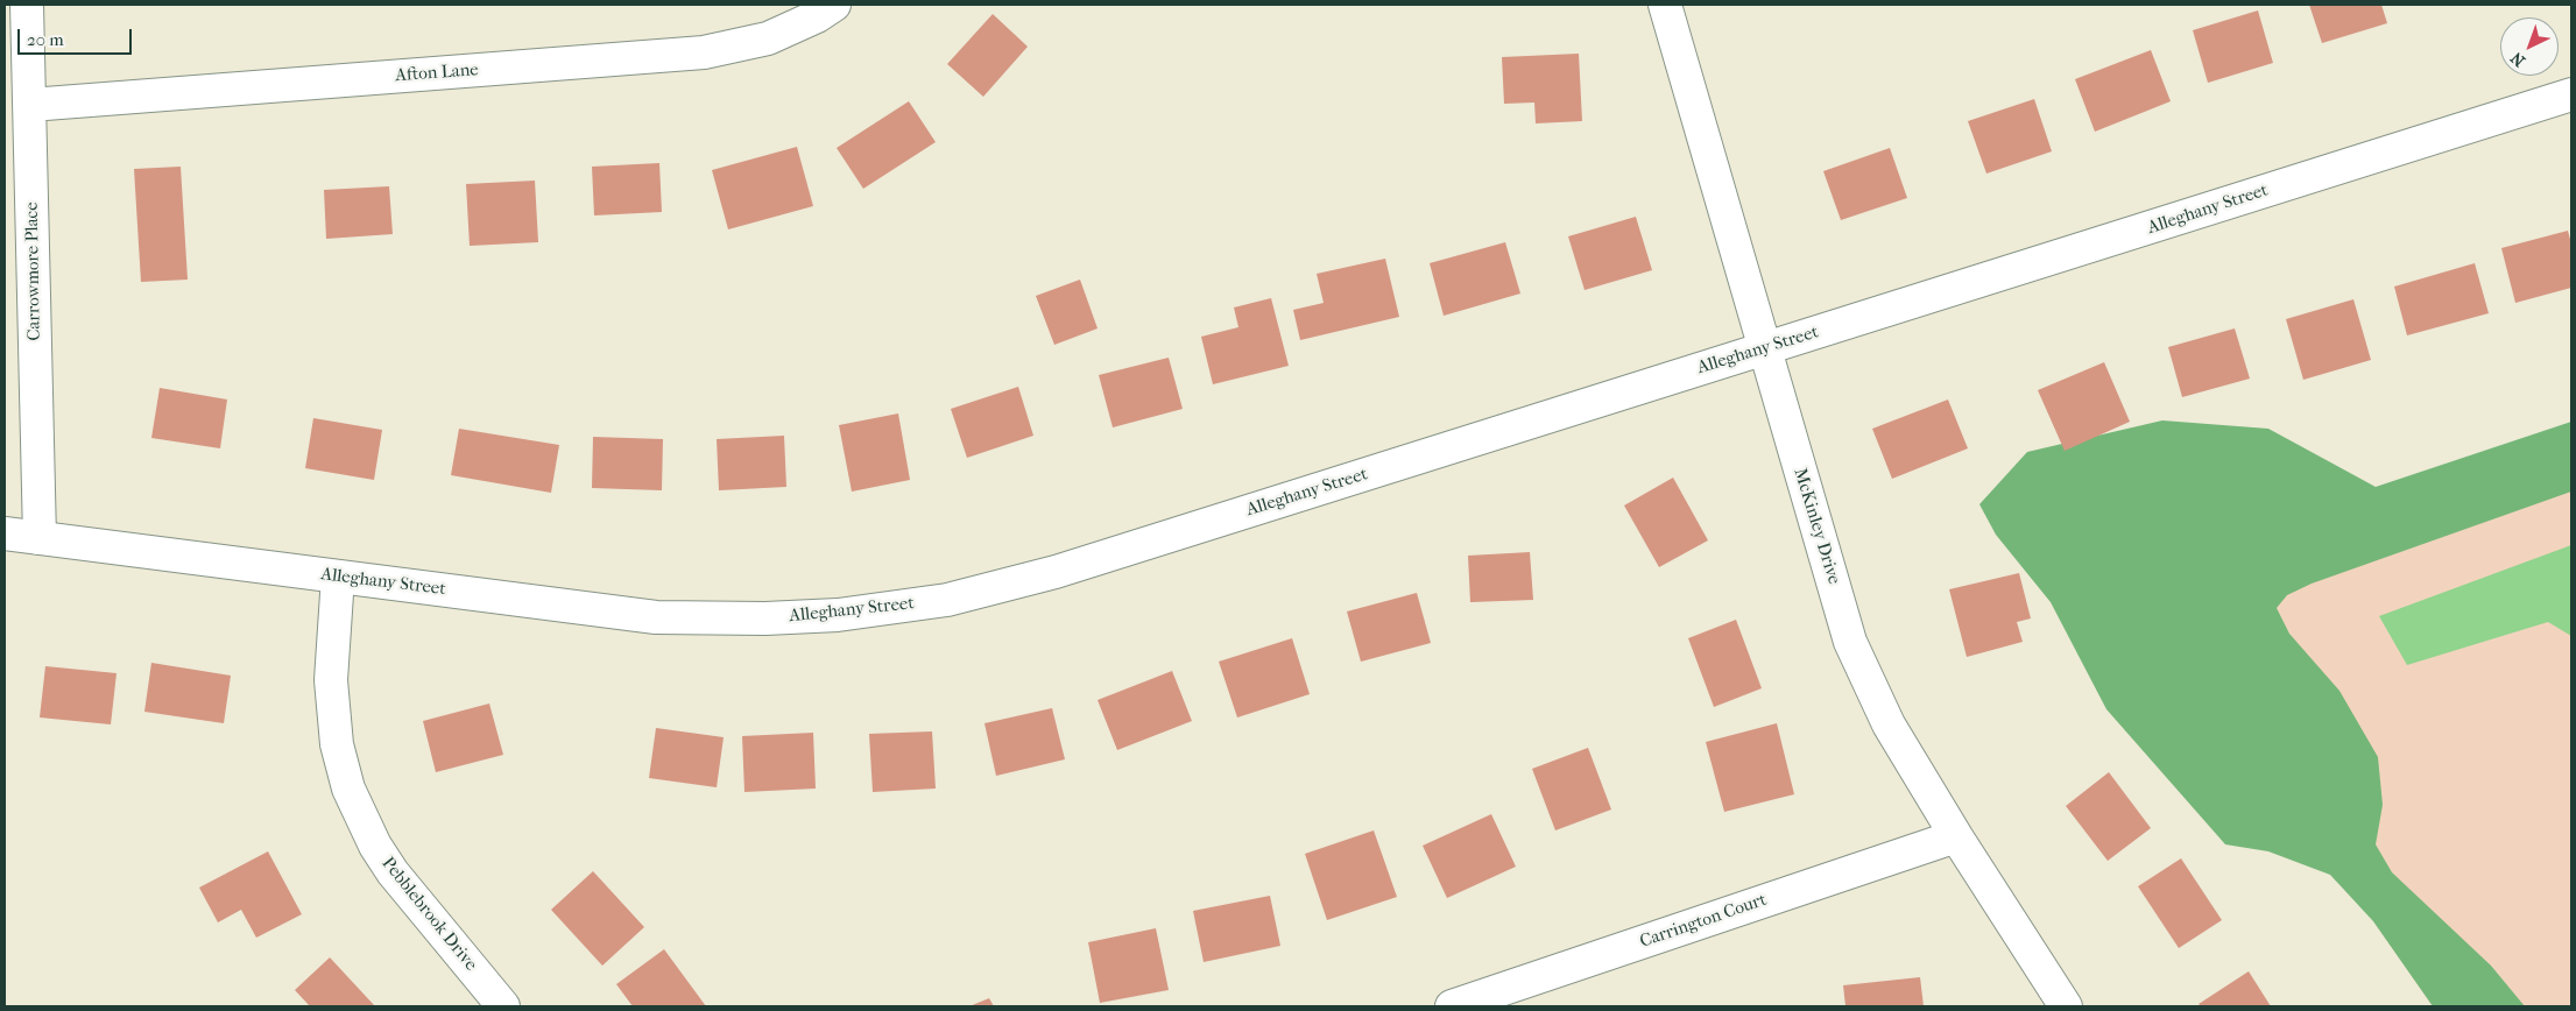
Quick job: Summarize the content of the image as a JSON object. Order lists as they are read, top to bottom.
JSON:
{
  "streets": {
    "street": [
      "Afton Lane",
      "Alleghany Street",
      "Carrowmore Place",
      "McKinley Drive",
      "Pebblebrook Drive",
      "Carrington Court"
    ]
  },
  "crossings": [
    ["Afton Lane", "Carrowmore Place"],
    ["Alleghany Street", "Carrowmore Place"],
    ["Alleghany Street", "McKinley Drive"],
    ["Alleghany Street", "Pebblebrook Drive"],
    ["McKinley Drive", "Carrington Court"]
  ],
  "scale_bar": "20 m",
  "north": "bottom left"
}
